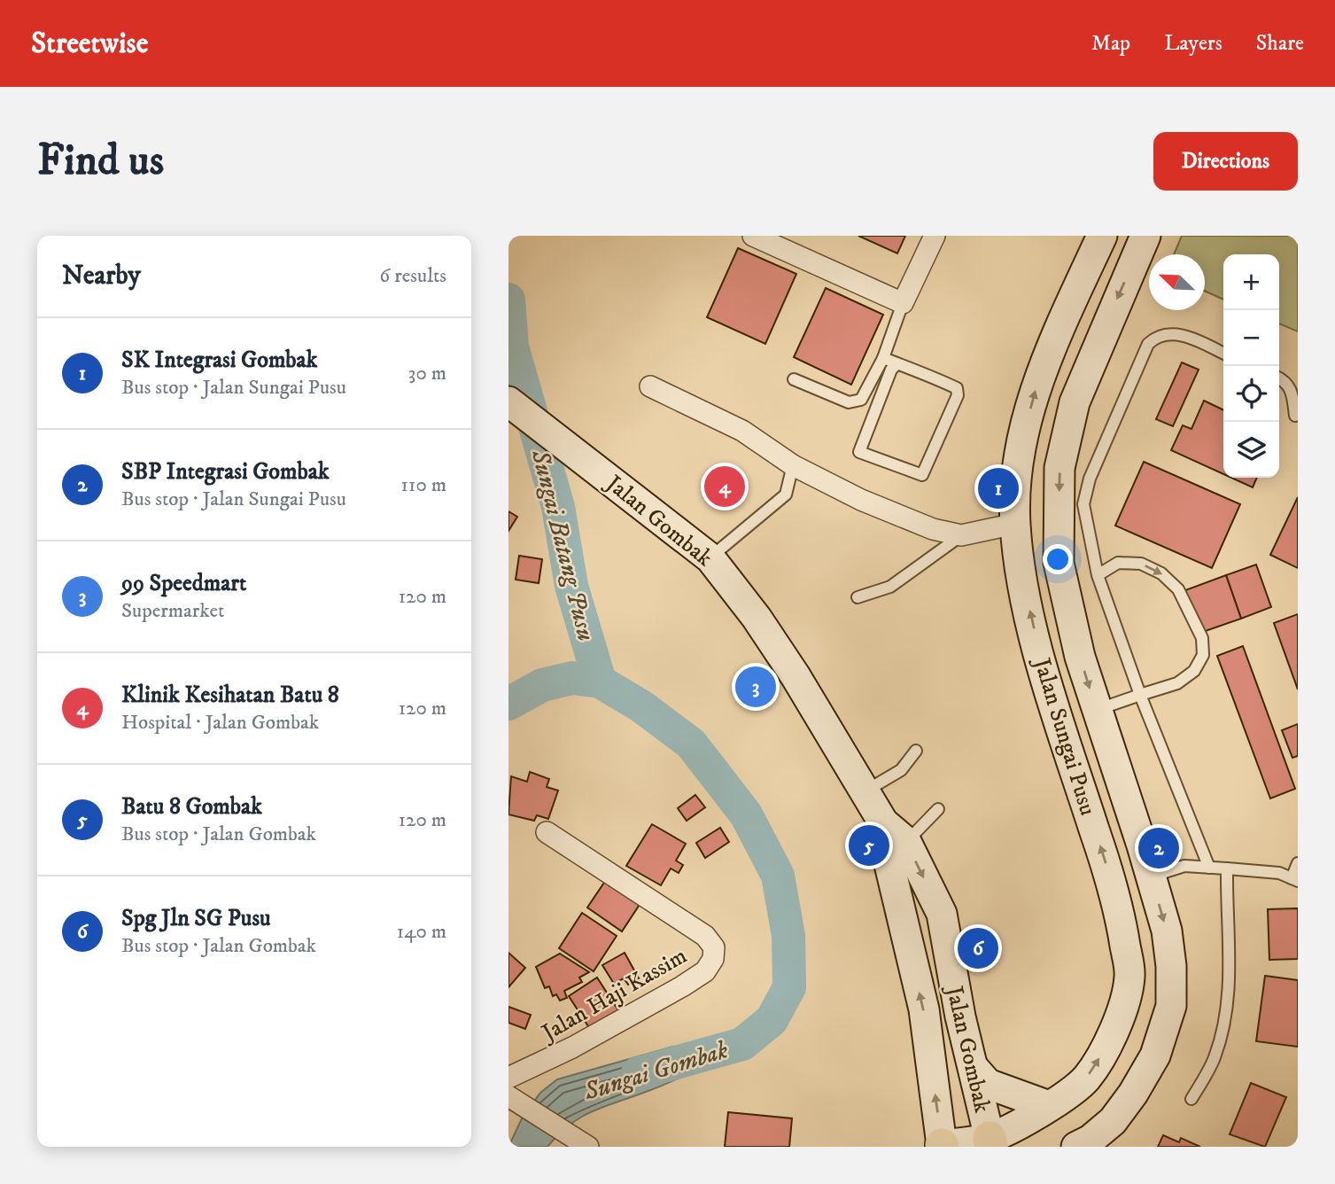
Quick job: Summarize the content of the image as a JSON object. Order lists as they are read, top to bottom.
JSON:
{
  "streets": {
    "main road": ["Jalan Gombak", "Jalan Sungai Pusu"],
    "street": ["Jalan Haji Kassim"]
  },
  "crossings": [
    ["Jalan Gombak", "Jalan Sungai Pusu"]
  ],
  "water": ["Sungai Batang Pusu", "Sungai Gombak"],
  "north": "top left",
  "page": {
    "header": "Streetwise",
    "nav": ["Map", "Layers", "Share"],
    "buttons": "Directions",
    "title": "Find us",
    "heading": ["Nearby", "6 results"],
    "map_buttons": ["+", "−"],
    "list": [
      {
        "mark": "1",
        "name": "SK Integrasi Gombak",
        "note": "Bus stop · Jalan Sungai Pusu",
        "value": "30 m"
      },
      {
        "mark": "2",
        "name": "SBP Integrasi Gombak",
        "note": "Bus stop · Jalan Sungai Pusu",
        "value": "110 m"
      },
      {
        "mark": "3",
        "name": "99 Speedmart",
        "note": "Supermarket",
        "value": "120 m"
      },
      {
        "mark": "4",
        "name": "Klinik Kesihatan Batu 8",
        "note": "Hospital · Jalan Gombak",
        "value": "120 m"
      },
      {
        "mark": "5",
        "name": "Batu 8 Gombak",
        "note": "Bus stop · Jalan Gombak",
        "value": "120 m"
      },
      {
        "mark": "6",
        "name": "Spg Jln SG Pusu",
        "note": "Bus stop · Jalan Gombak",
        "value": "140 m"
      }
    ],
    "pins": [
      "4",
      "1",
      "3",
      "5",
      "2",
      "6"
    ]
  }
}
